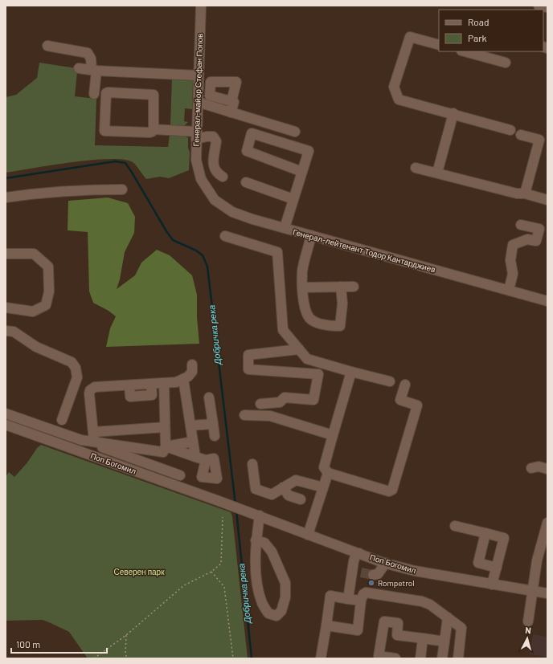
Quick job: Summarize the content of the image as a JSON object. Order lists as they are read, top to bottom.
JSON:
{
  "streets": {
    "street": ["Генерал-майор Стефан Попов", "Генерал-лейтенант Тодор Кантарджиев", "Поп Богомил"]
  },
  "crossings": [
    ["Генерал-майор Стефан Попов", "Генерал-лейтенант Тодор Кантарджиев"]
  ],
  "water": ["Добричка река"],
  "parks": ["Северен парк"],
  "places": ["Rompetrol"],
  "legend": ["Road", "Park"],
  "scale_bar": "100 m",
  "north": "top"
}
